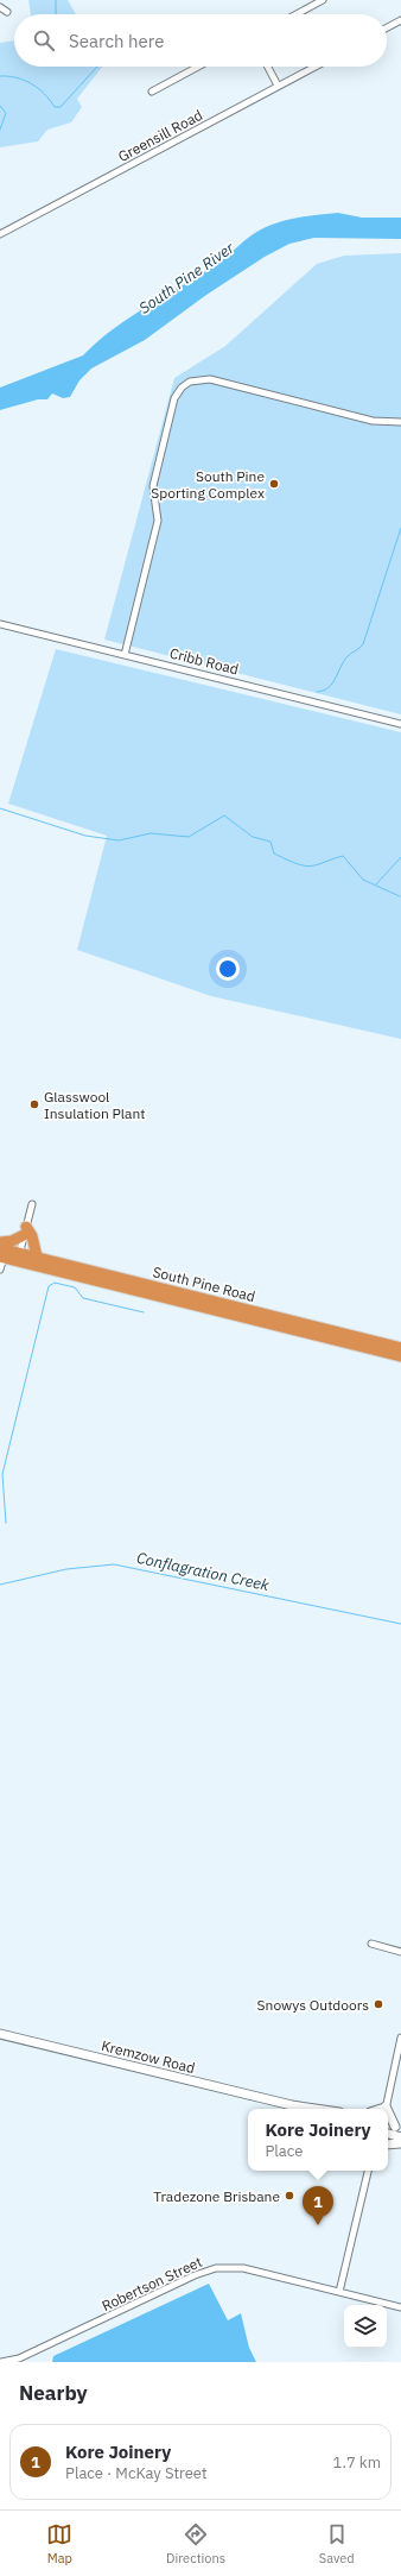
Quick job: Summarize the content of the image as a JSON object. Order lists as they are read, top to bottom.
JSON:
{
  "streets": {
    "highway": ["South Pine Road"],
    "street": [
      "Greensill Road",
      "Cribb Road",
      "Kremzow Road",
      "Robertson Street"
    ]
  },
  "water": ["South Pine River", "Conflagration Creek"],
  "places": [
    "South Pine Sporting Complex",
    "Glasswool Insulation Plant",
    "Snowys Outdoors",
    "Tradezone Brisbane"
  ],
  "page": {
    "search": "Search here",
    "popup": ["Kore Joinery", "Place"],
    "pins": "1",
    "heading": "Nearby",
    "list": [
      {
        "mark": "1",
        "name": "Kore Joinery",
        "note": "Place · McKay Street",
        "value": "1.7 km"
      }
    ],
    "nav": ["Map", "Directions", "Saved"]
  }
}
